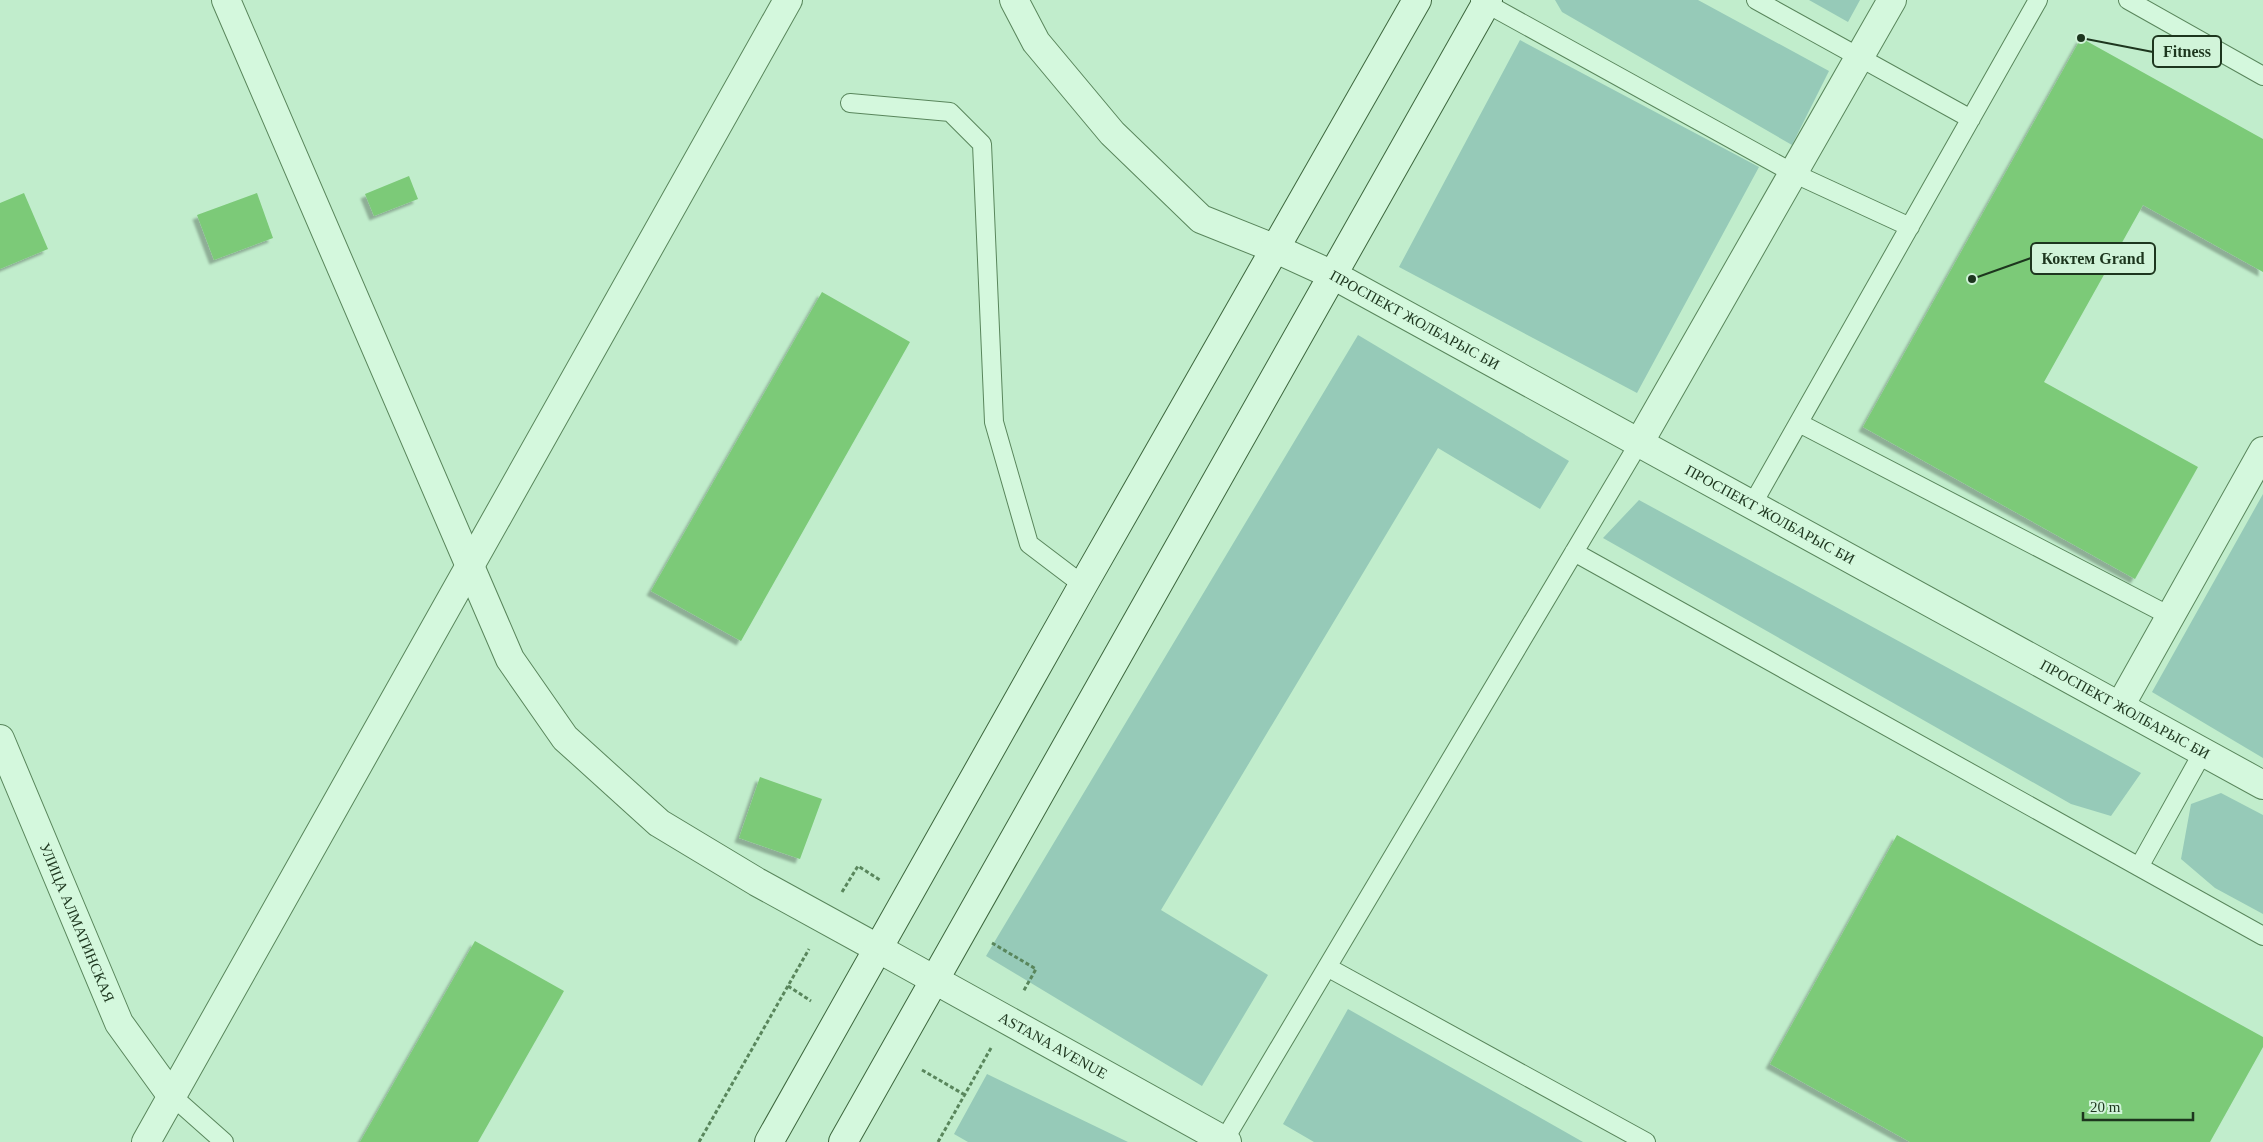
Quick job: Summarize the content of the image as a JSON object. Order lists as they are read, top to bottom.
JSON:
{
  "streets": {
    "street": ["ПРОСПЕКТ ЖОЛБАРЫС БИ", "УЛИЦА АЛМАТИНСКАЯ", "ASTANA AVENUE"]
  },
  "places": ["Fitness", "Коктем Grand"],
  "scale_bar": "20 m"
}
